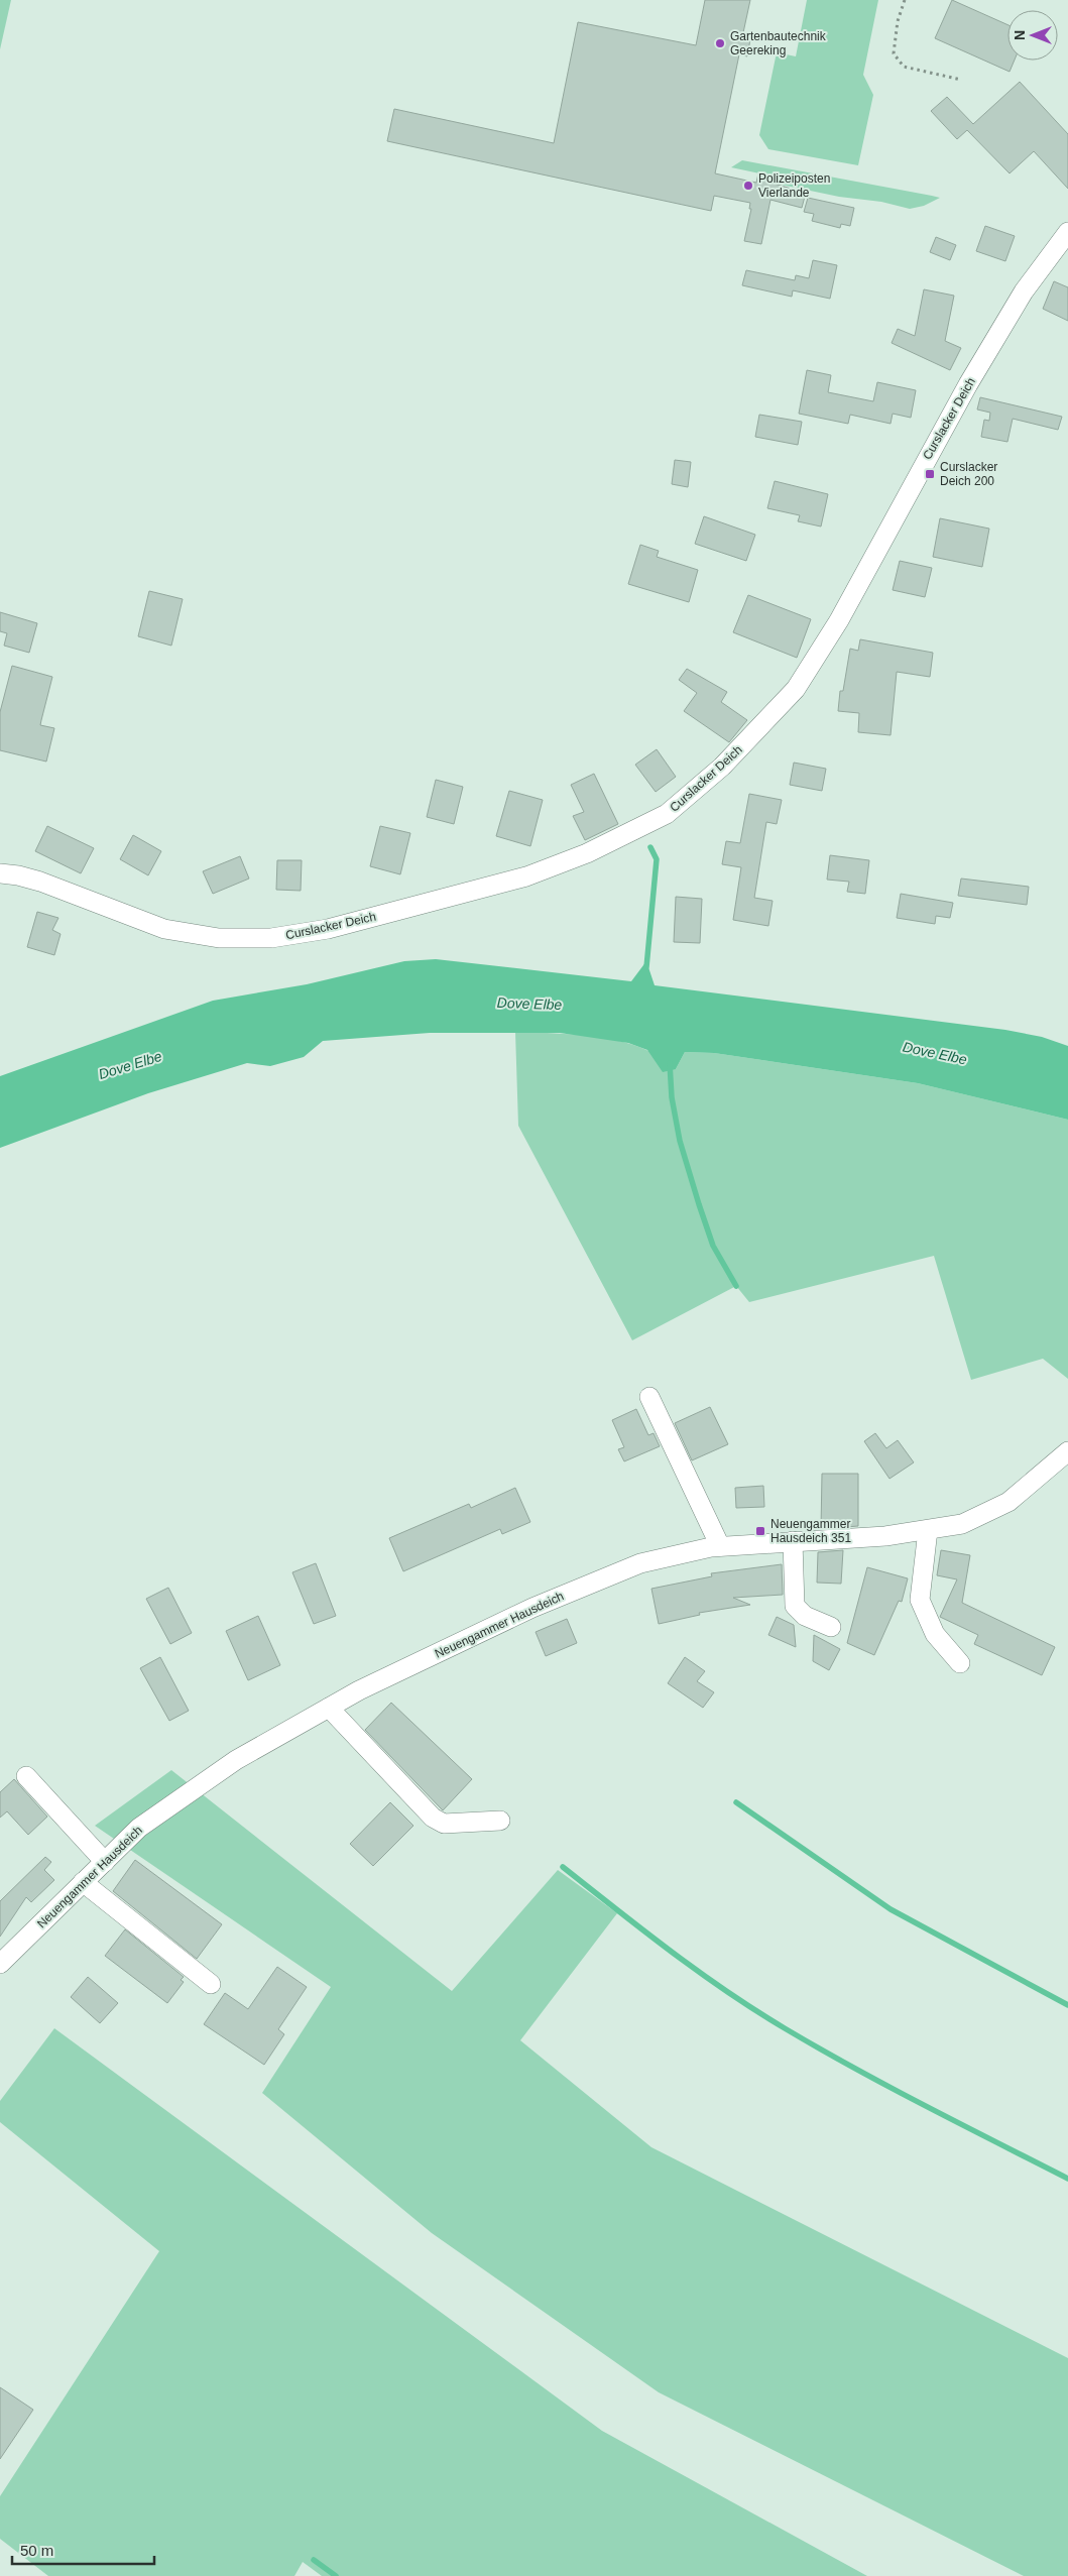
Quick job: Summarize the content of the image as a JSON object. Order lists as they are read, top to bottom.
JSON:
{
  "streets": {
    "street": ["Curslacker Deich", "Neuengammer Hausdeich"]
  },
  "water": ["Dove Elbe"],
  "places": {
    "other": ["Gartenbautechnik Geereking", "Polizeiposten Vierlande"],
    "transit": ["Curslacker Deich 200", "Neuengammer Hausdeich 351"]
  },
  "scale_bar": "50 m",
  "north": "left"
}
